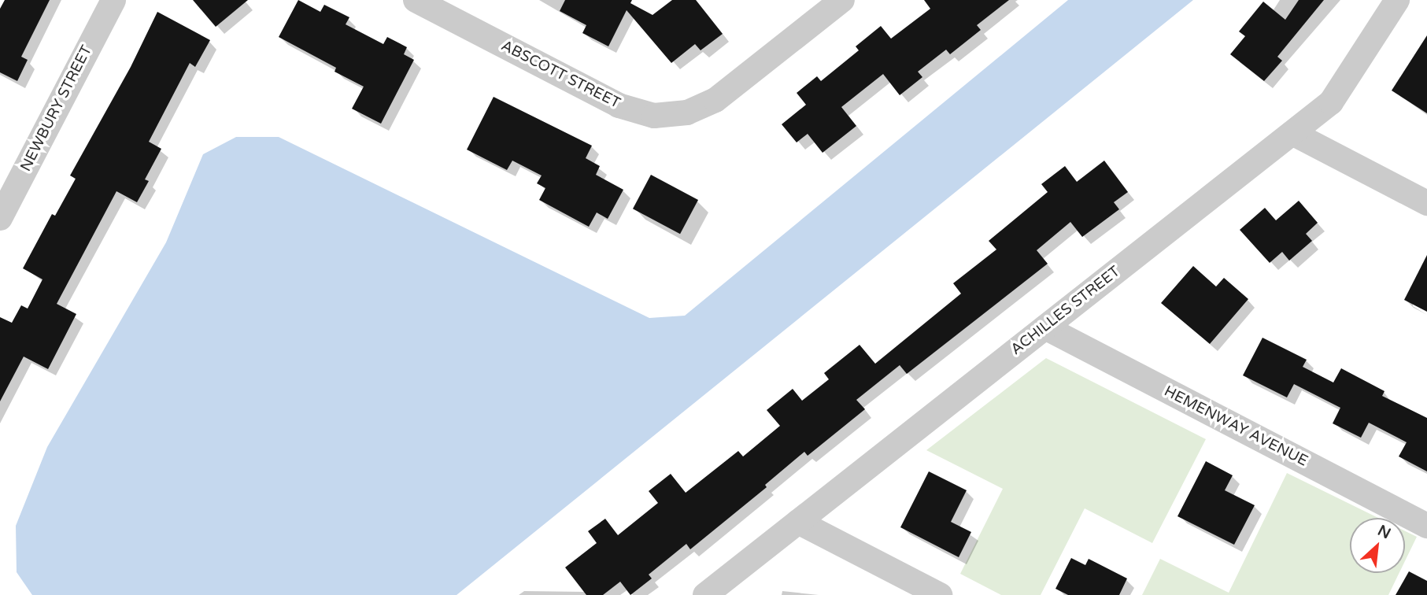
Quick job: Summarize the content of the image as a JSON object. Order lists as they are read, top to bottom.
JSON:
{
  "streets": {
    "street": [
      "ABSCOTT STREET",
      "NEWBURY STREET",
      "ACHILLES STREET",
      "HEMENWAY AVENUE"
    ]
  },
  "crossings": [
    ["ACHILLES STREET", "HEMENWAY AVENUE"]
  ],
  "north": "top right"
}
